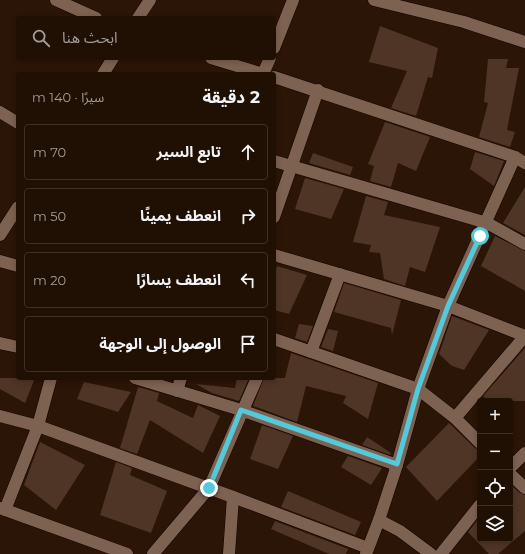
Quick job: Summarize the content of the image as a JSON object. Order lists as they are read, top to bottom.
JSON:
{
  "page": {
    "search": "ابحث هنا",
    "heading": ["2 دقيقة", "سيرًا · 140 m"],
    "list": [
      ["تابع السير", "70 m"],
      ["انعطف يمينًا", "50 m"],
      ["انعطف يسارًا", "20 m"],
      "الوصول إلى الوجهة"
    ],
    "map_buttons": ["+", "−"]
  }
}
